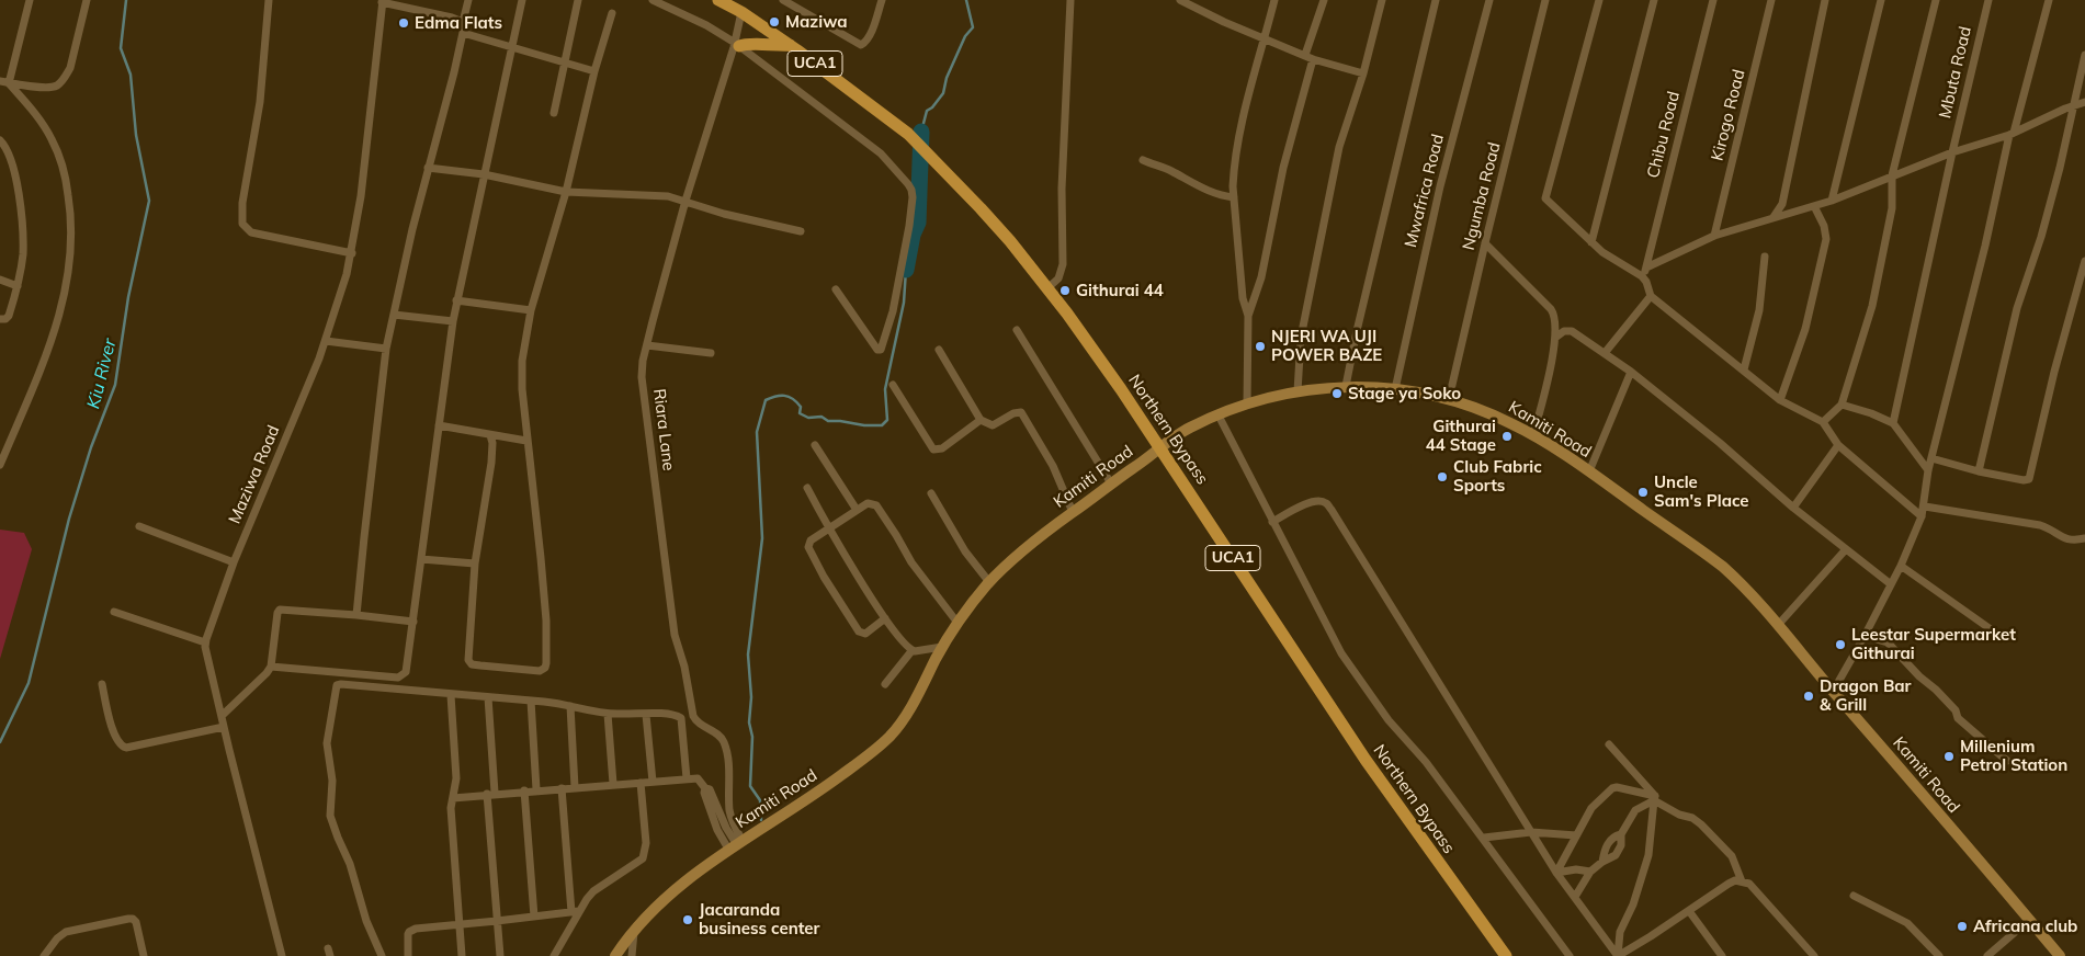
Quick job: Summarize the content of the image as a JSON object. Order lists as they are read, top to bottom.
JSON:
{
  "streets": {
    "main road": ["UCA1", "Northern Bypass", "Kamiti Road"],
    "street": [
      "Mbuta Road",
      "Kirogo Road",
      "Chibu Road",
      "Mwafrica Road",
      "Ngumba Road",
      "Riara Lane",
      "Maziwa Road"
    ]
  },
  "crossings": [
    ["Mwafrica Road", "Kamiti Road"],
    ["Ngumba Road", "Kamiti Road"],
    ["Riara Lane", "Northern Bypass"],
    ["Riara Lane", "Kamiti Road"]
  ],
  "water": ["Kiu River"],
  "places": [
    "Maziwa",
    "Edma Flats",
    "Githurai 44",
    "NJERI WA UJI POWER BAZE",
    "Stage ya Soko",
    "Githurai 44 Stage",
    "Club Fabric Sports",
    "Uncle Sam's Place",
    "Leestar Supermarket Githurai",
    "Dragon Bar & Grill",
    "Millenium Petrol Station",
    "Jacaranda business center",
    "Africana club"
  ]
}
